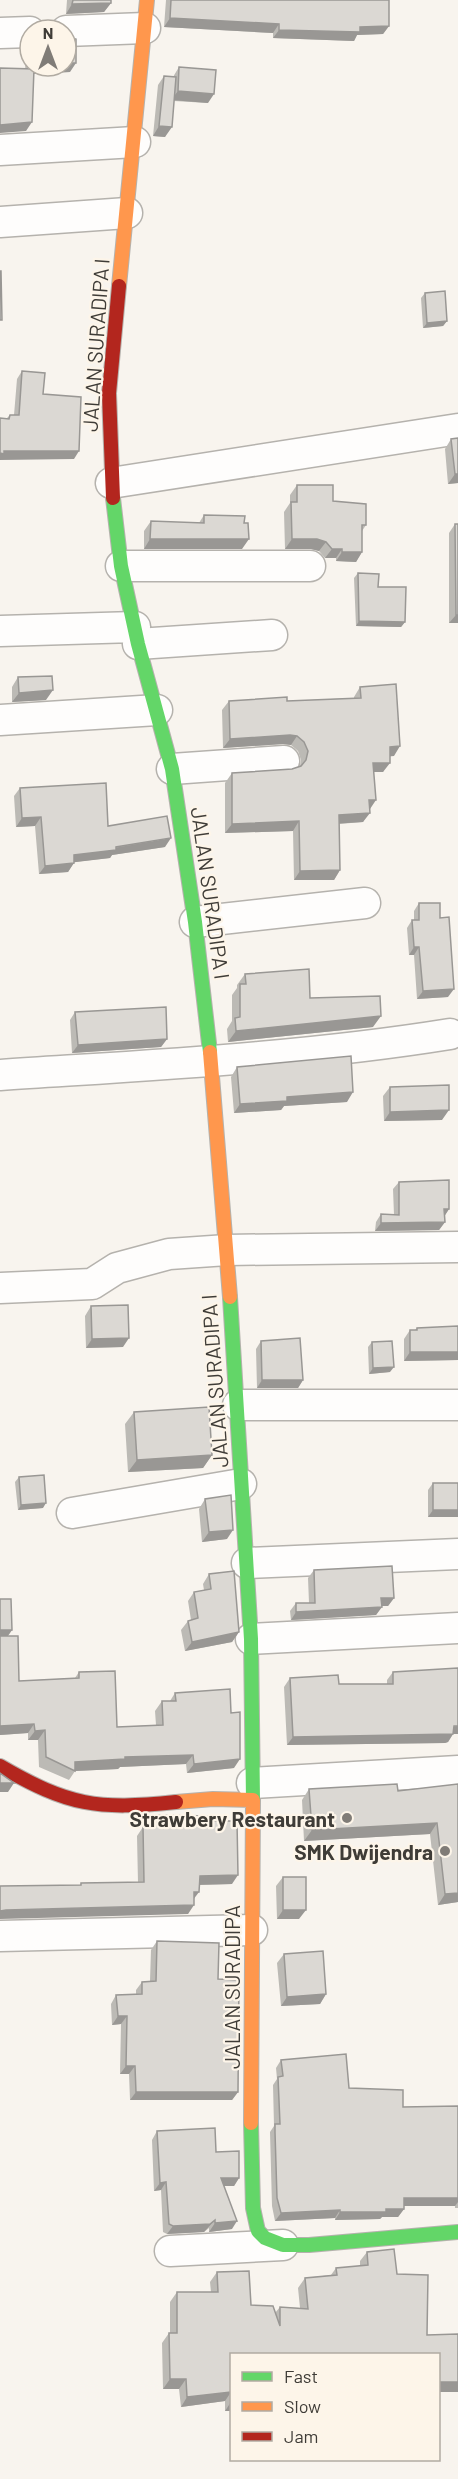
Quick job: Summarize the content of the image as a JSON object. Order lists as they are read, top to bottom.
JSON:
{
  "streets": {
    "street": ["JALAN SURADIPA I", "JALAN SURADIPA"]
  },
  "crossings": [
    ["JALAN SURADIPA I", "JALAN SURADIPA"]
  ],
  "places": ["Strawbery Restaurant", "SMK Dwijendra"],
  "legend": ["Fast", "Slow", "Jam"],
  "north": "top"
}
